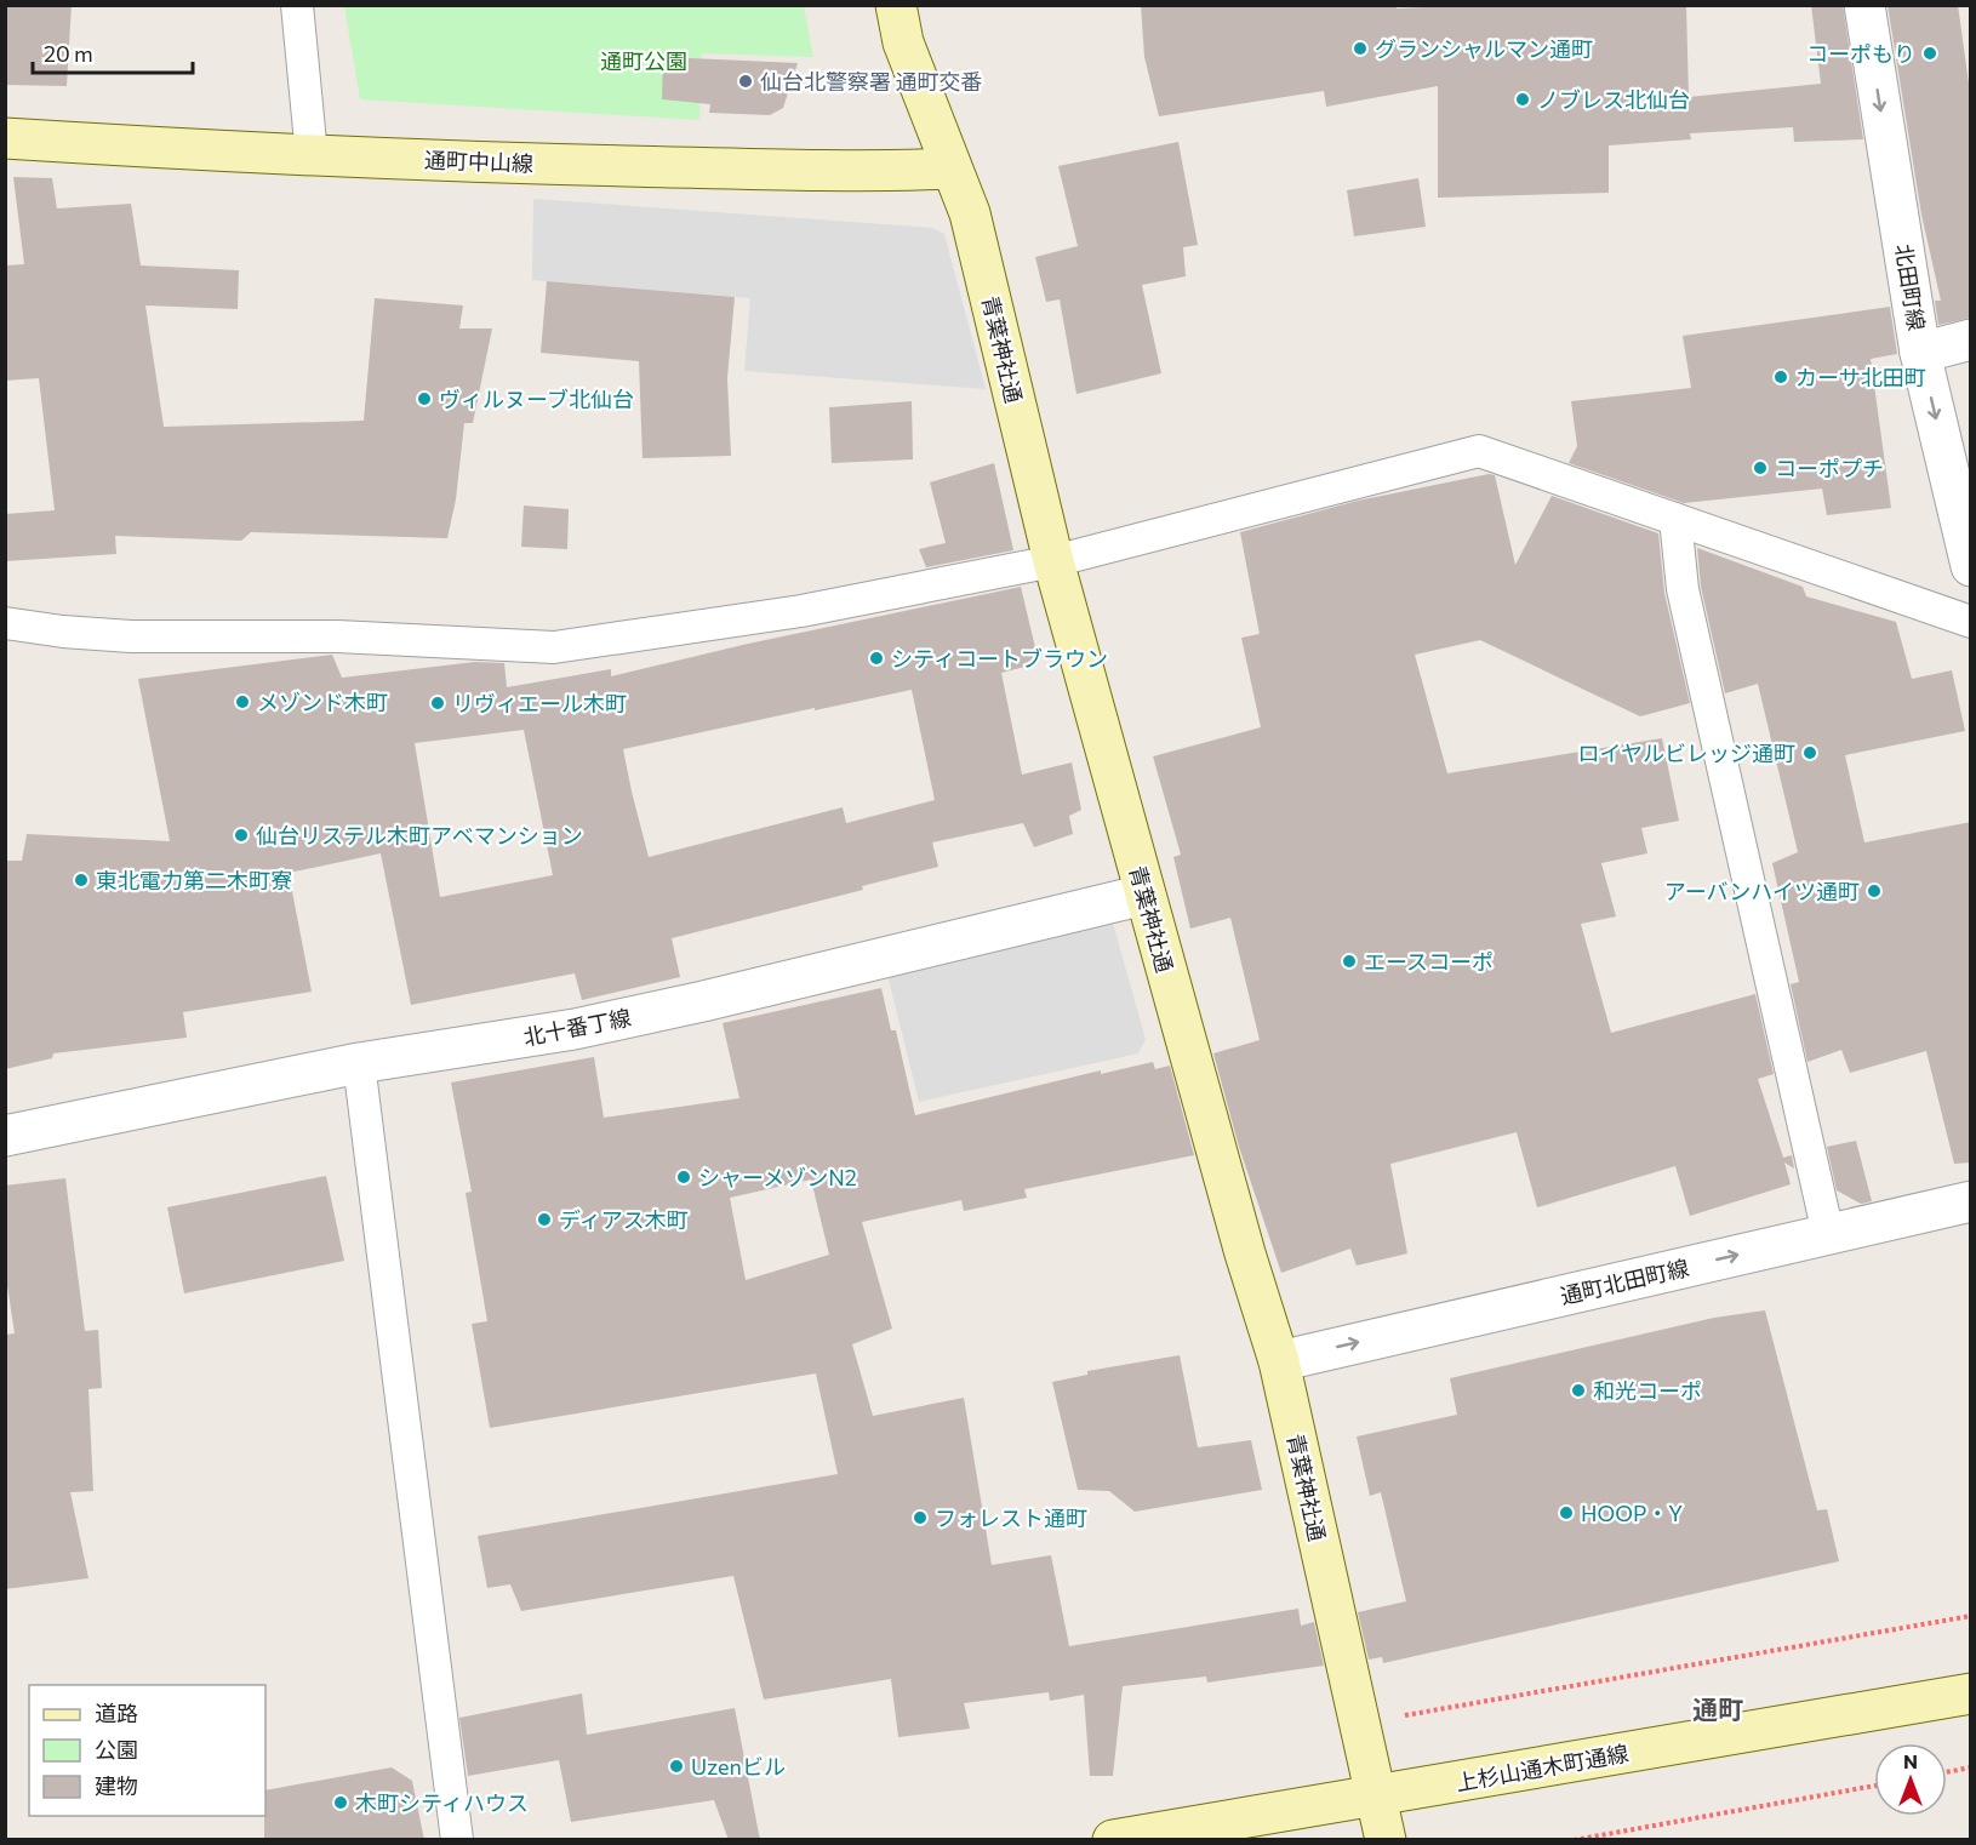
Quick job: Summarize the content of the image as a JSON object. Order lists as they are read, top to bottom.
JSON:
{
  "streets": {
    "street": [
      "通町中山線",
      "北田町線",
      "青葉神社通",
      "北十番丁線",
      "通町北田町線",
      "上杉山通木町通線"
    ]
  },
  "crossings": [
    ["通町中山線", "青葉神社通"],
    ["青葉神社通", "北十番丁線"],
    ["青葉神社通", "通町北田町線"],
    ["青葉神社通", "上杉山通木町通線"]
  ],
  "one_way": ["北田町線", "通町北田町線"],
  "districts": ["通町"],
  "parks": ["通町公園"],
  "places": [
    "グランシャルマン通町",
    "コーポもり",
    "仙台北警察署 通町交番",
    "ノブレス北仙台",
    "カーサ北田町",
    "ヴィルヌーブ北仙台",
    "コーポプチ",
    "シティコートブラウン",
    "メゾンド木町",
    "リヴィエール木町",
    "ロイヤルビレッジ通町",
    "仙台リステル木町アベマンション",
    "東北電力第二木町寮",
    "アーバンハイツ通町",
    "エースコーポ",
    "シャーメゾンN2",
    "ディアス木町",
    "和光コーポ",
    "HOOP・Y",
    "フォレスト通町",
    "Uzenビル",
    "木町シティハウス"
  ],
  "legend": ["道路", "公園", "建物"],
  "scale_bar": "20 m",
  "north": "top"
}
